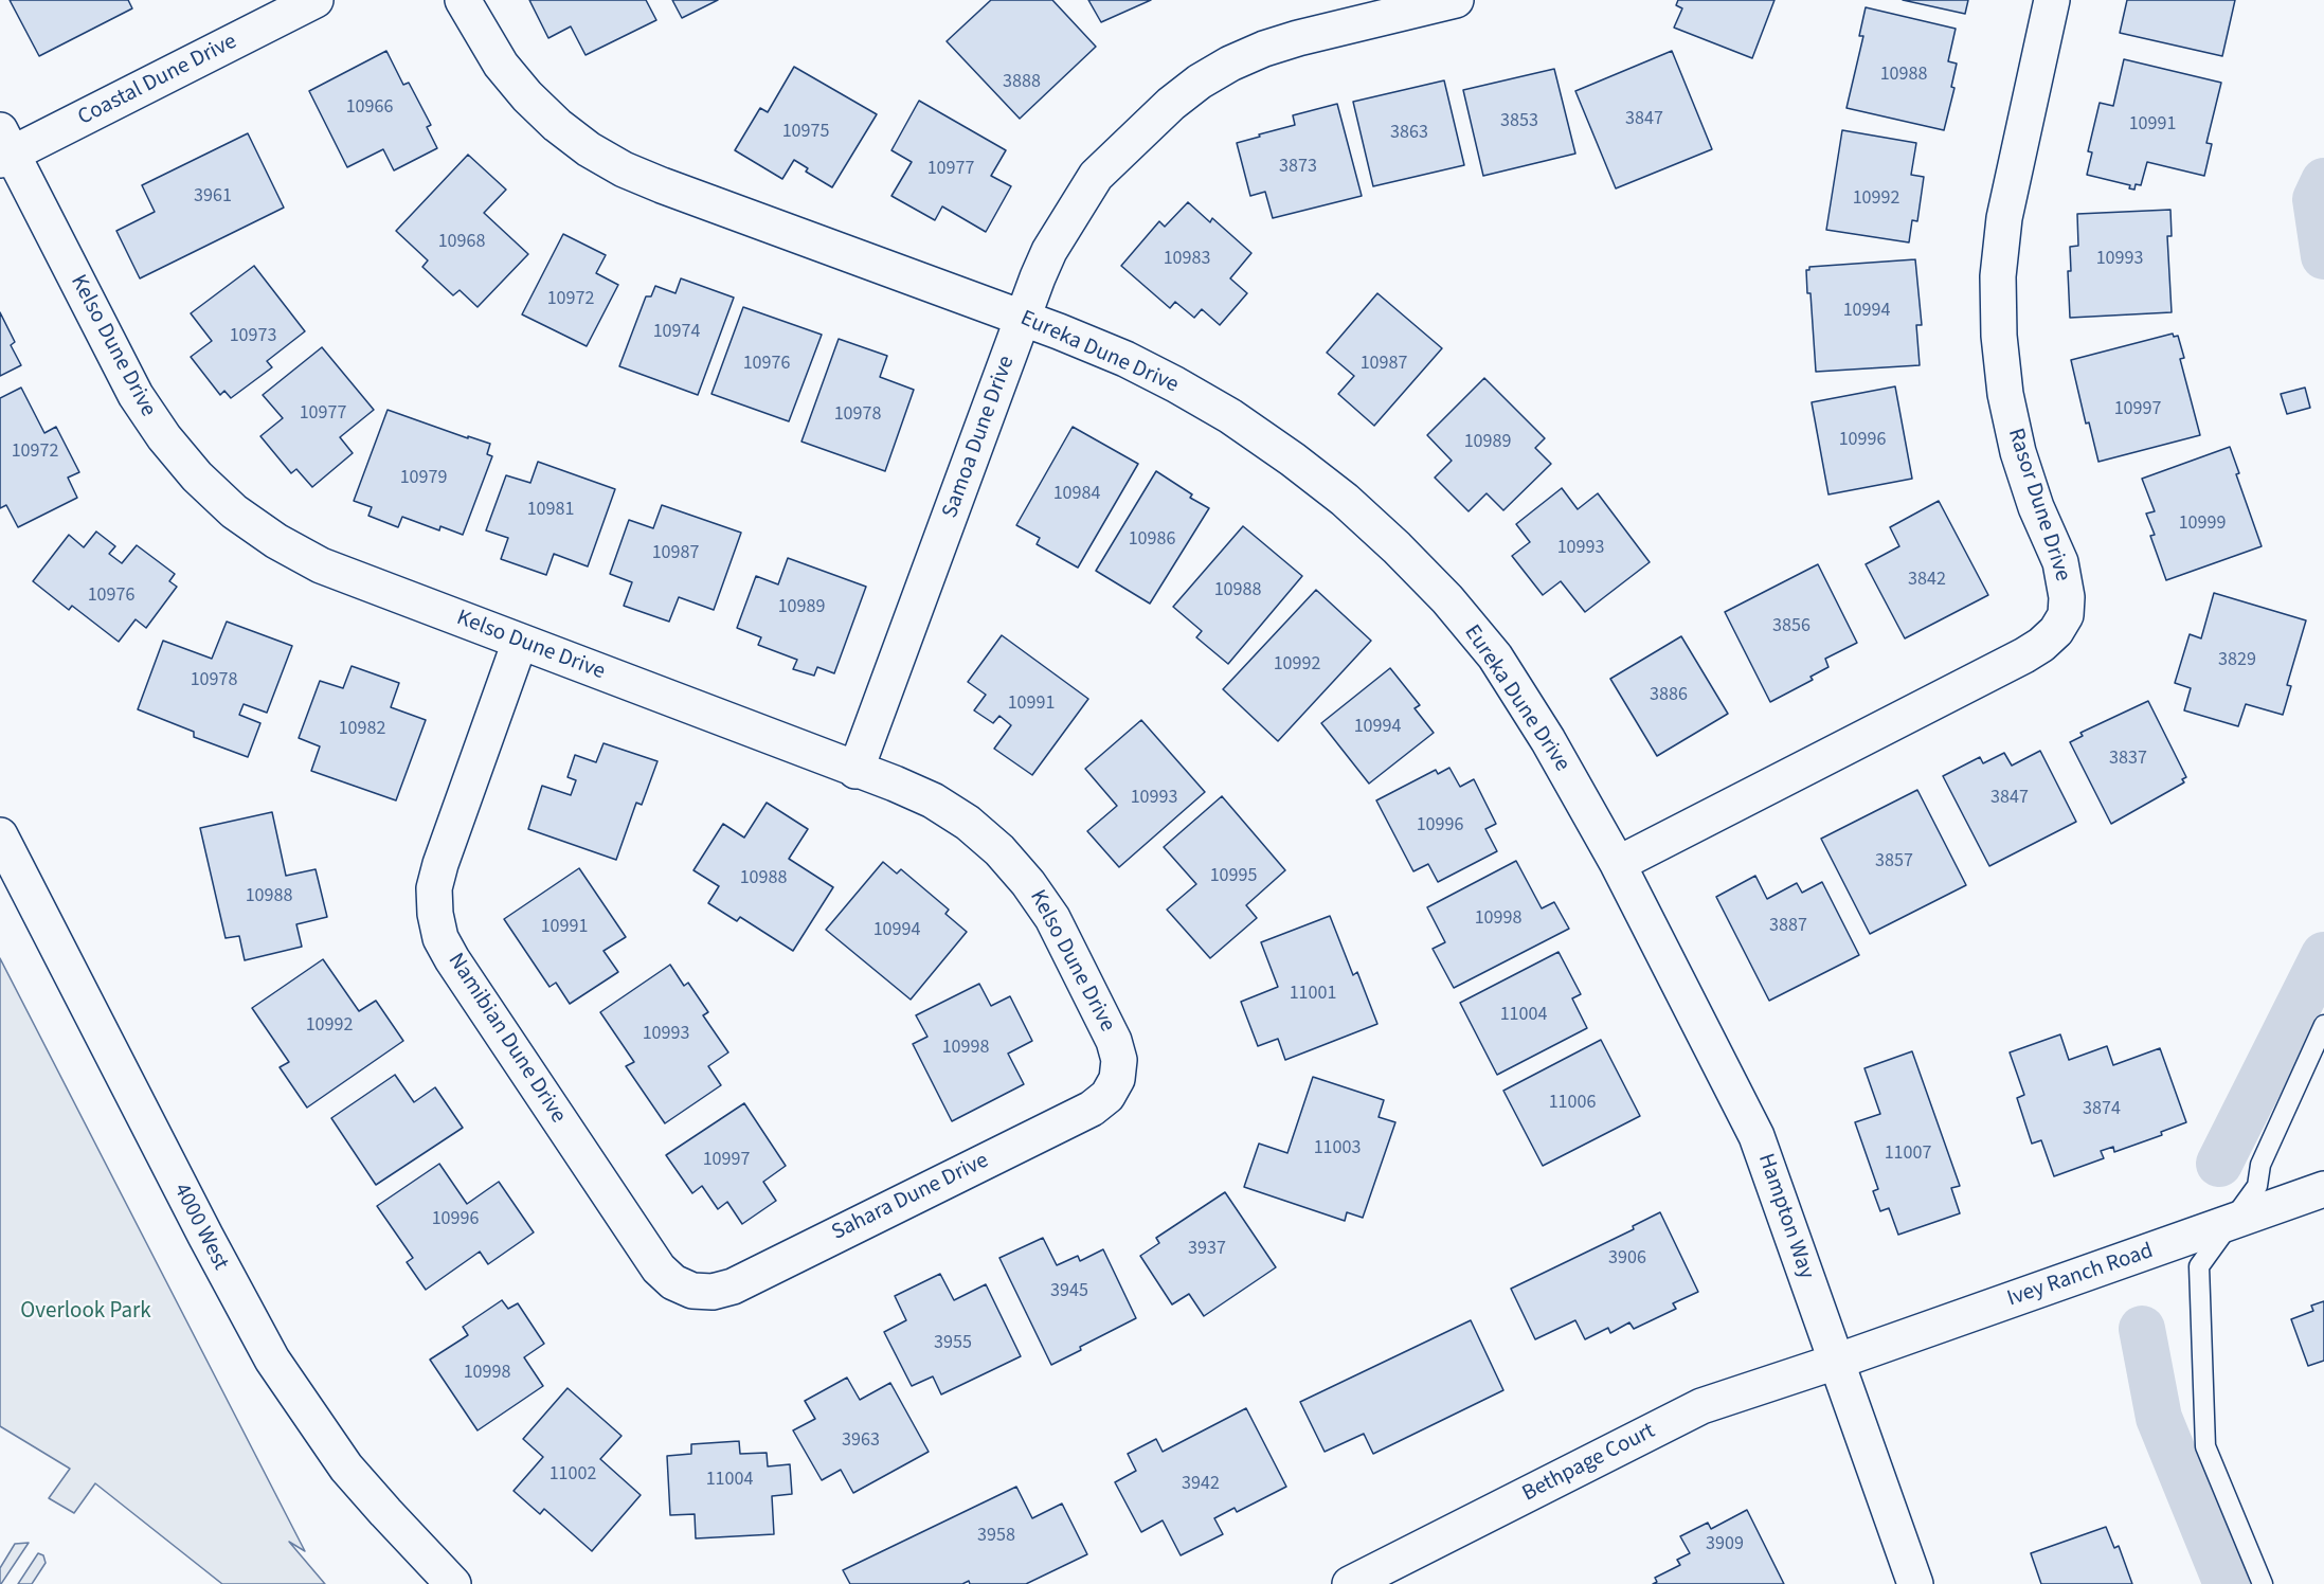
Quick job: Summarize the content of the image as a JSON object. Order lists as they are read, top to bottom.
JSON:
{
  "streets": {
    "street": [
      "Coastal Dune Drive",
      "Kelso Dune Drive",
      "Eureka Dune Drive",
      "Samoa Dune Drive",
      "Rasor Dune Drive",
      "Namibian Dune Drive",
      "Sahara Dune Drive",
      "Hampton Way",
      "4000 West",
      "Ivey Ranch Road",
      "Bethpage Court"
    ]
  },
  "crossings": [
    ["Coastal Dune Drive", "Kelso Dune Drive"],
    ["Kelso Dune Drive", "Samoa Dune Drive"],
    ["Kelso Dune Drive", "Namibian Dune Drive"],
    ["Kelso Dune Drive", "Sahara Dune Drive"],
    ["Eureka Dune Drive", "Samoa Dune Drive"],
    ["Eureka Dune Drive", "Rasor Dune Drive"],
    ["Eureka Dune Drive", "Hampton Way"],
    ["Rasor Dune Drive", "Hampton Way"],
    ["Namibian Dune Drive", "Sahara Dune Drive"],
    ["Hampton Way", "Ivey Ranch Road"],
    ["Hampton Way", "Bethpage Court"],
    ["Ivey Ranch Road", "Bethpage Court"]
  ],
  "parks": ["Overlook Park"],
  "house_numbers": [
    "10988",
    "3888",
    "10966",
    "3847",
    "3853",
    "10991",
    "10975",
    "3863",
    "3873",
    "10977",
    "3961",
    "10992",
    "10968",
    "10983",
    "10993",
    "10972",
    "10994",
    "10974",
    "10973",
    "10976",
    "10987",
    "10997",
    "10977",
    "10978",
    "10996",
    "10989",
    "10972",
    "10979",
    "10984",
    "10981",
    "10999",
    "10986",
    "10993",
    "10987",
    "3842",
    "10988",
    "10976",
    "10989",
    "3856",
    "3829",
    "10992",
    "10978",
    "3886",
    "10991",
    "10994",
    "10982",
    "3837",
    "10993",
    "3847",
    "10996",
    "3857",
    "10995",
    "10988",
    "10988",
    "10998",
    "3887",
    "10991",
    "10994",
    "11001",
    "11004",
    "10992",
    "10993",
    "10998",
    "11006",
    "3874",
    "11003",
    "11007",
    "10997",
    "10996",
    "3937",
    "3906",
    "3945",
    "3955",
    "10998",
    "3963",
    "11002",
    "11004",
    "3942",
    "3958",
    "3909"
  ]
}
